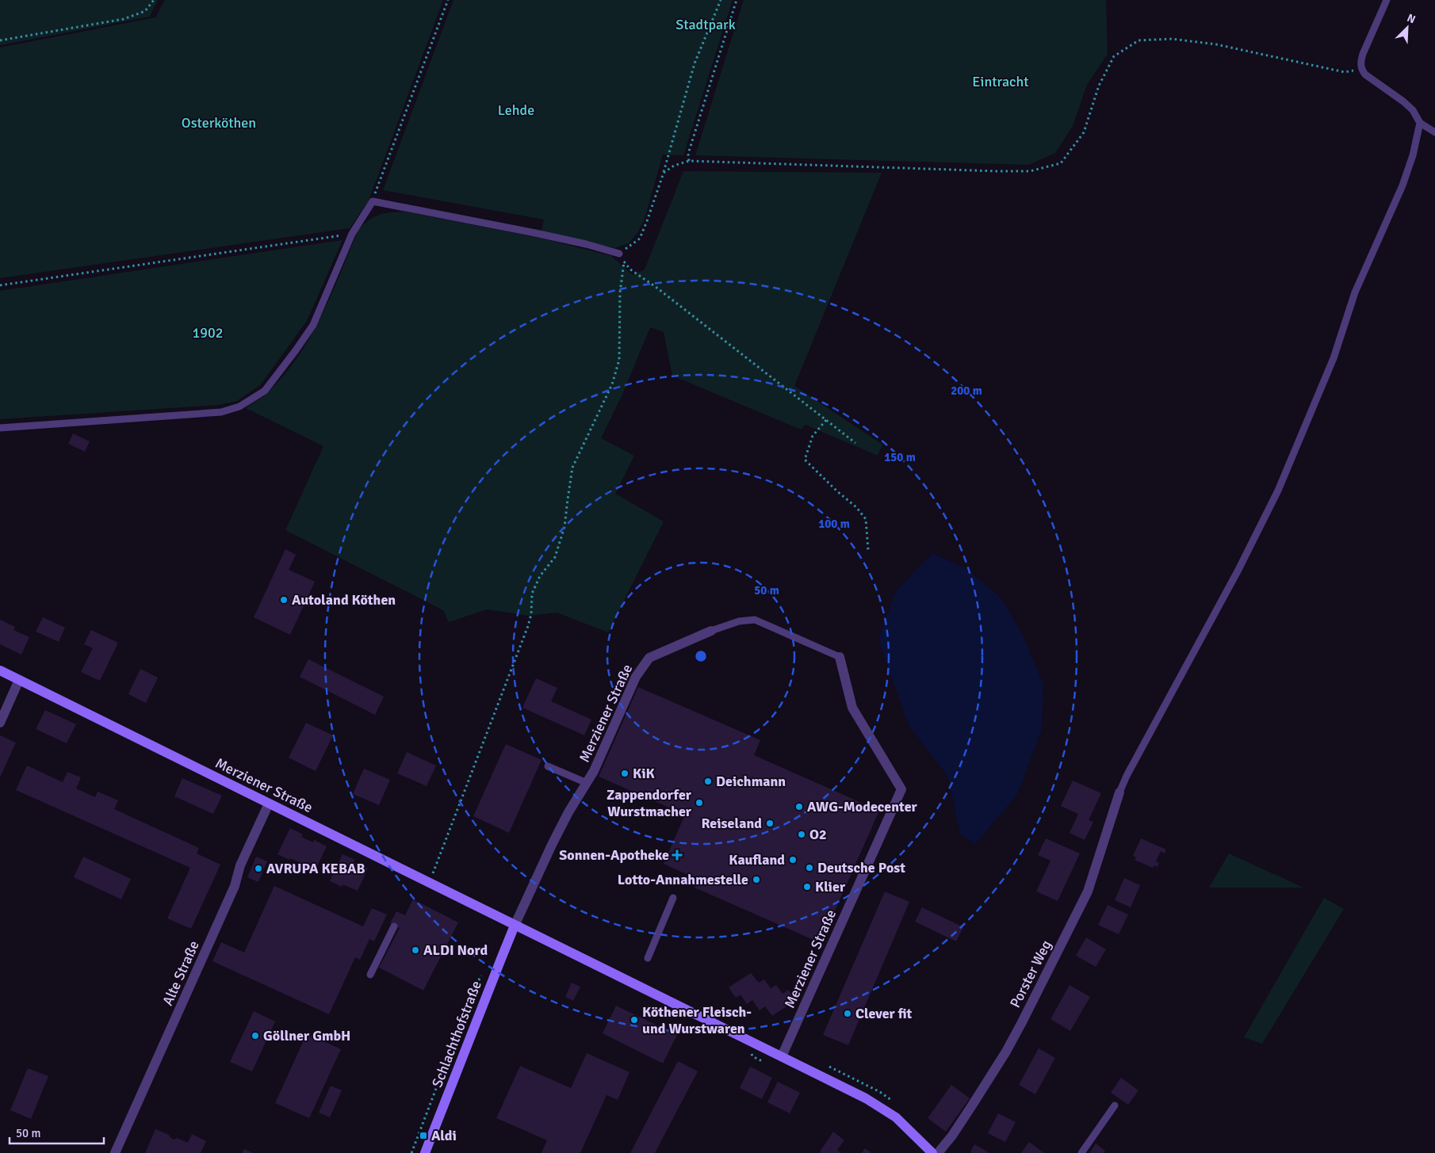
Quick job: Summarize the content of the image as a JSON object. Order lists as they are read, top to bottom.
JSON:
{
  "streets": {
    "main road": ["Merziener Straße", "Schlachthofstraße"],
    "street": ["Alte Straße", "Porster Weg"]
  },
  "crossings": [
    ["Merziener Straße", "Alte Straße"],
    ["Merziener Straße", "Schlachthofstraße"]
  ],
  "parks": [
    "Stadtpark",
    "Eintracht",
    "Lehde",
    "Osterköthen",
    "1902"
  ],
  "places": {
    "other": [
      "Autoland Köthen",
      "KiK",
      "Deichmann",
      "Zappendorfer Wurstmacher",
      "AWG-Modecenter",
      "Reiseland",
      "O2",
      "Kaufland",
      "Deutsche Post",
      "AVRUPA KEBAB",
      "Lotto-Annahmestelle",
      "Klier",
      "ALDI Nord",
      "Clever fit",
      "Köthener Fleisch- und Wurstwaren",
      "Göllner GmbH"
    ],
    "health": ["Sonnen-Apotheke"],
    "transit": ["Aldi"]
  },
  "scale_bar": "50 m",
  "north": "top right",
  "rings": [
    "200 m",
    "150 m",
    "100 m",
    "50 m"
  ]
}
